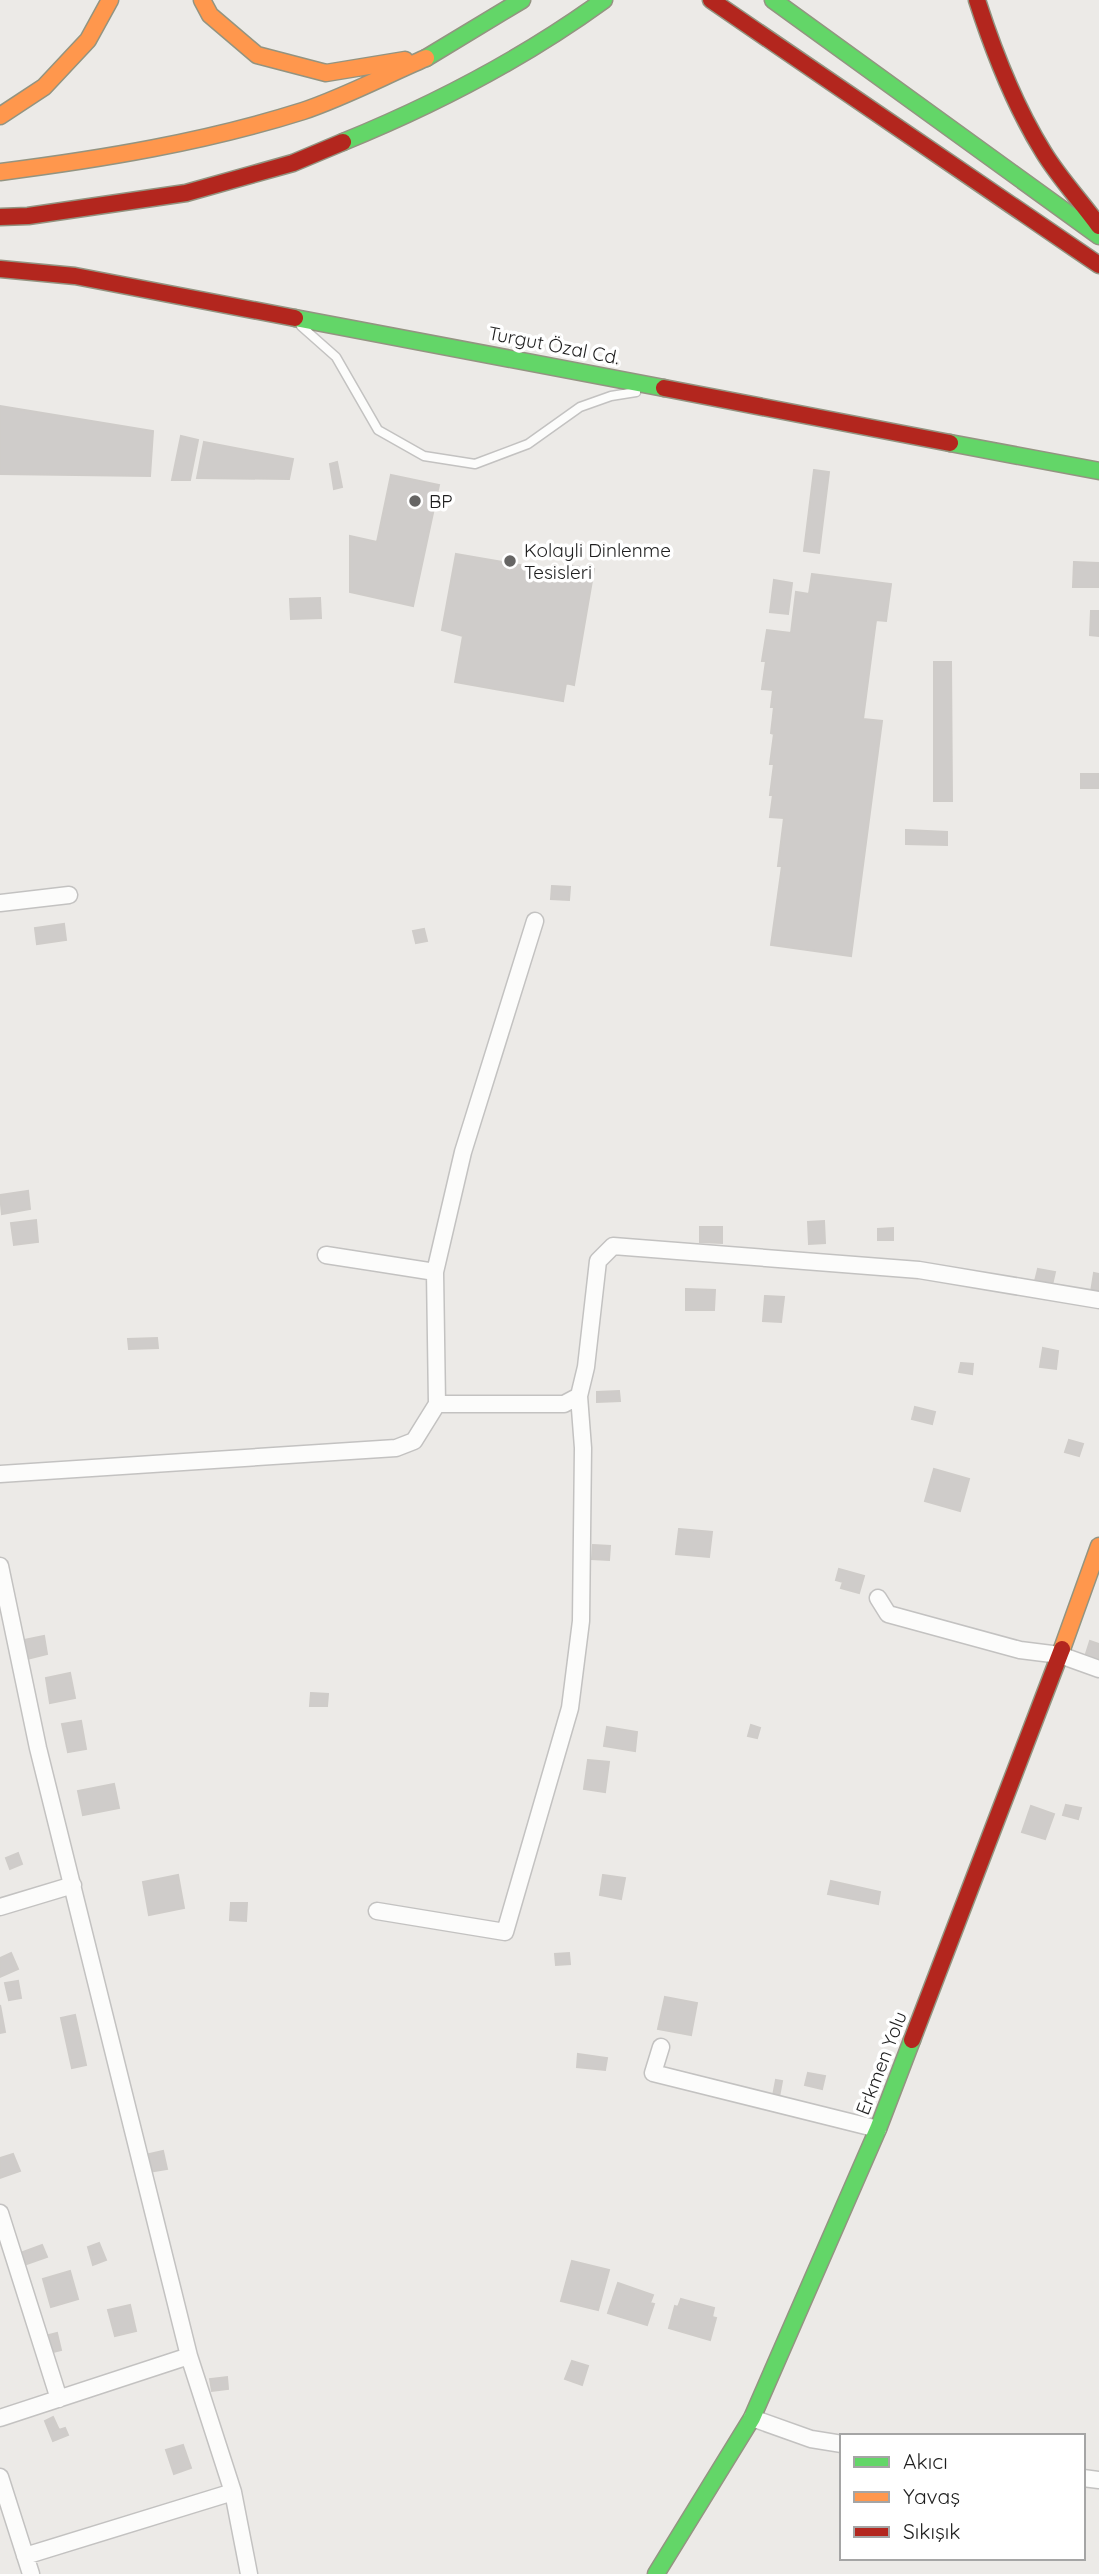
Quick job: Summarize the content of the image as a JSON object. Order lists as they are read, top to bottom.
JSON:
{
  "streets": {
    "main road": ["Turgut Özal Cd.", "Erkmen Yolu"]
  },
  "places": ["BP", "Kolayli Dinlenme Tesisleri"],
  "legend": ["Akıcı", "Yavaş", "Sıkışık"]
}
